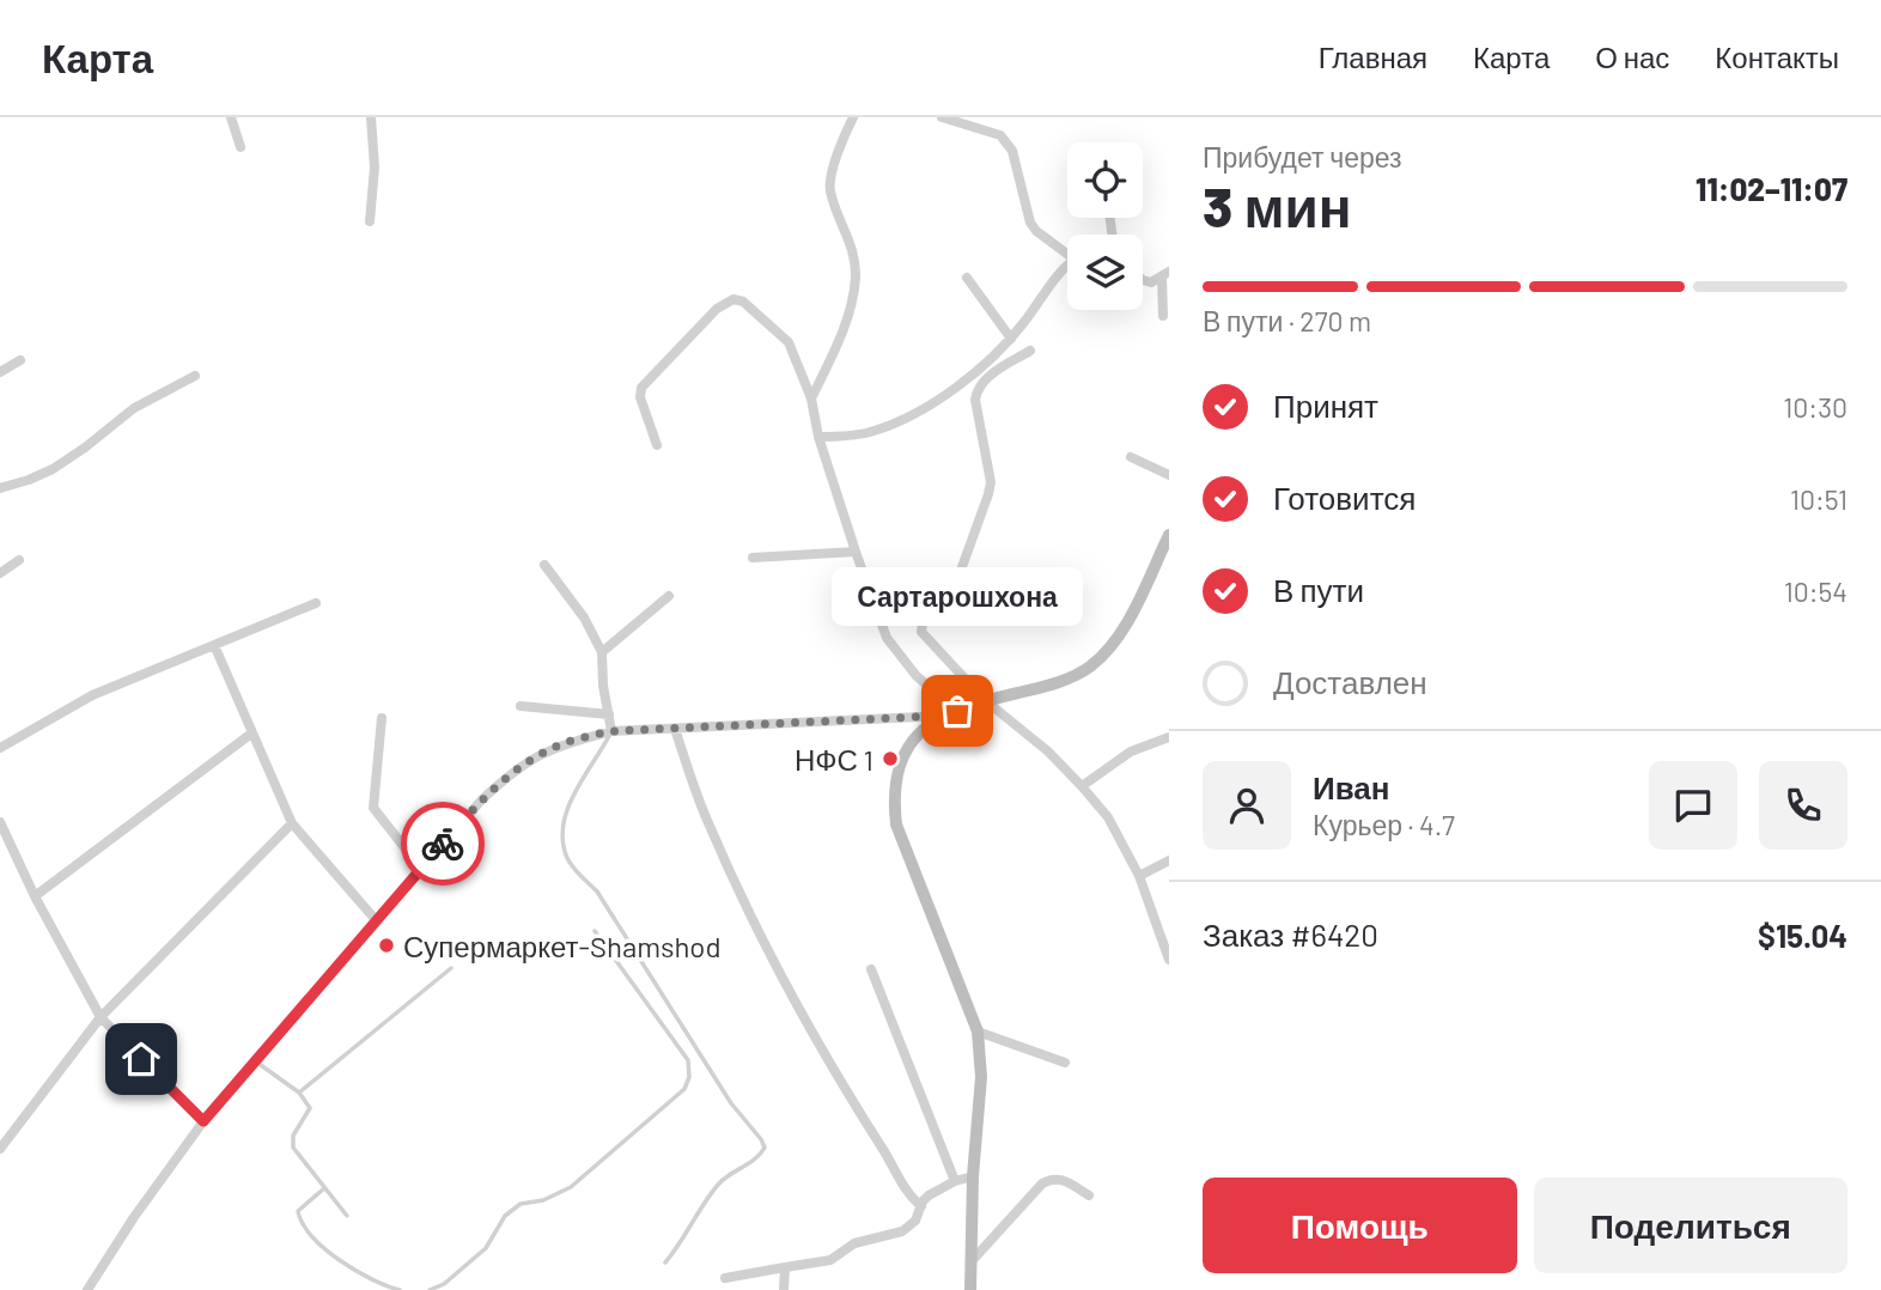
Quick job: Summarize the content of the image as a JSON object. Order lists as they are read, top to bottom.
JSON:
{
  "places": ["Сартарошхона", "НФС 1", "Супермаркет-Shamshod"],
  "page": {
    "header": "Карта",
    "nav": [
      "Главная",
      "Карта",
      "О нас",
      "Контакты"
    ],
    "heading": ["3 мин", "Прибудет через", "11:02–11:07"],
    "panel": [
      "Иван",
      "Курьер · 4.7",
      "Заказ #6420",
      "$15.04"
    ],
    "bar": "В пути · 270 m",
    "list": [
      ["Принят", "10:30"],
      ["Готовится", "10:51"],
      ["В пути", "10:54"],
      "Доставлен"
    ],
    "bubble": "Сартарошхона",
    "buttons": ["Помощь", "Поделиться"]
  }
}
